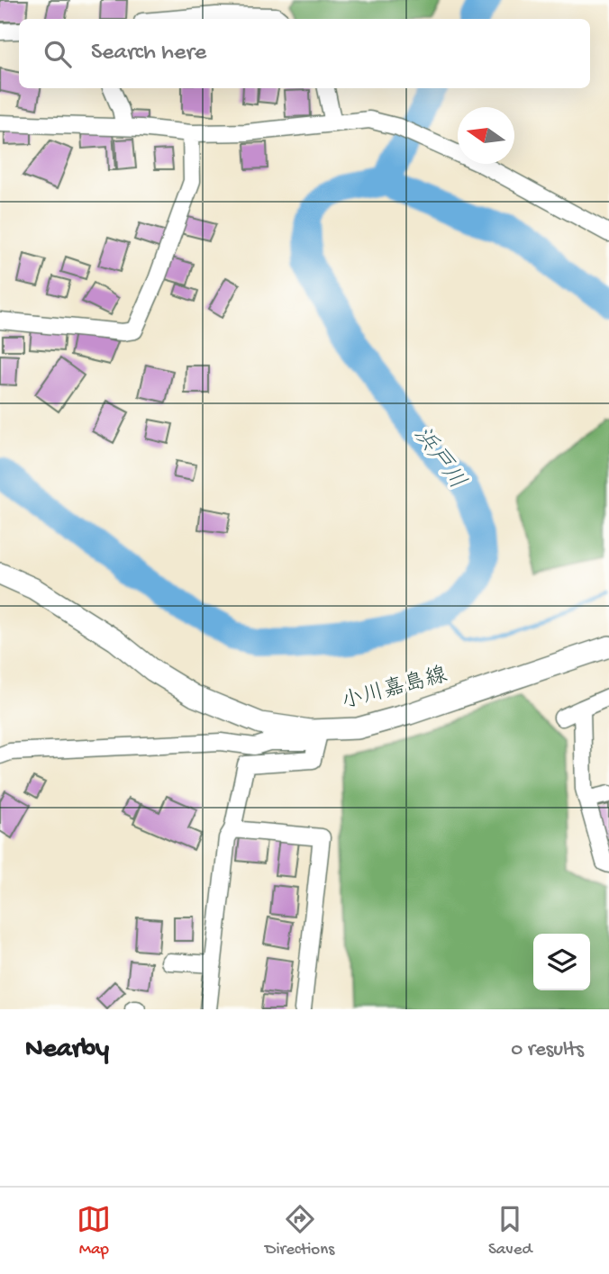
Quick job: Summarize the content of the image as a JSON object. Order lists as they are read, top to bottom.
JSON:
{
  "streets": {
    "main road": ["小川嘉島線"]
  },
  "water": ["浜戸川"],
  "north": "left",
  "page": {
    "search": "Search here",
    "heading": ["Nearby", "0 results"],
    "nav": ["Map", "Directions", "Saved"]
  }
}
